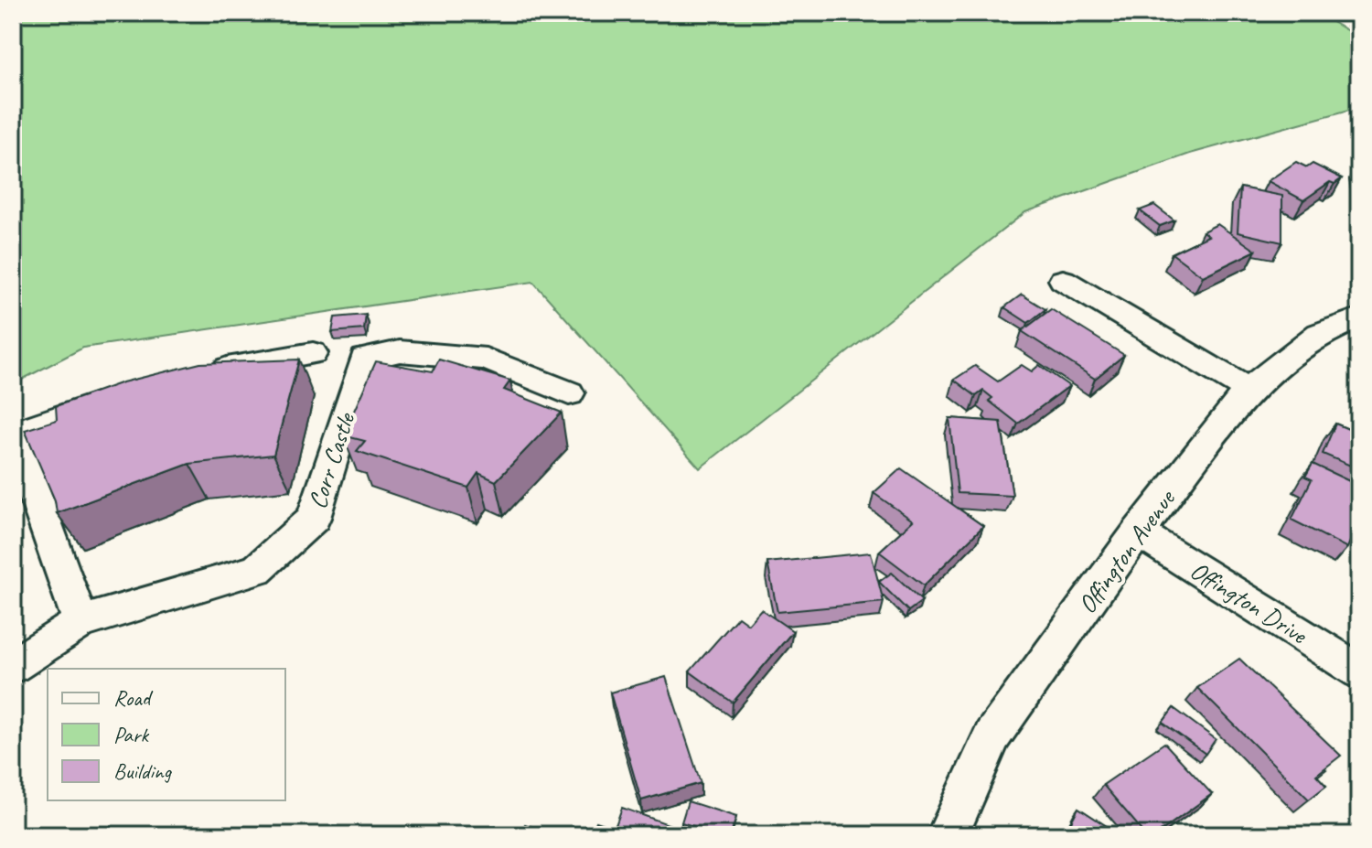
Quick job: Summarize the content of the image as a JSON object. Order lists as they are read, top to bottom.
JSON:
{
  "streets": {
    "street": ["Corr Castle", "Offington Avenue", "Offington Drive"]
  },
  "crossings": [
    ["Offington Avenue", "Offington Drive"]
  ],
  "legend": ["Road", "Park", "Building"]
}
